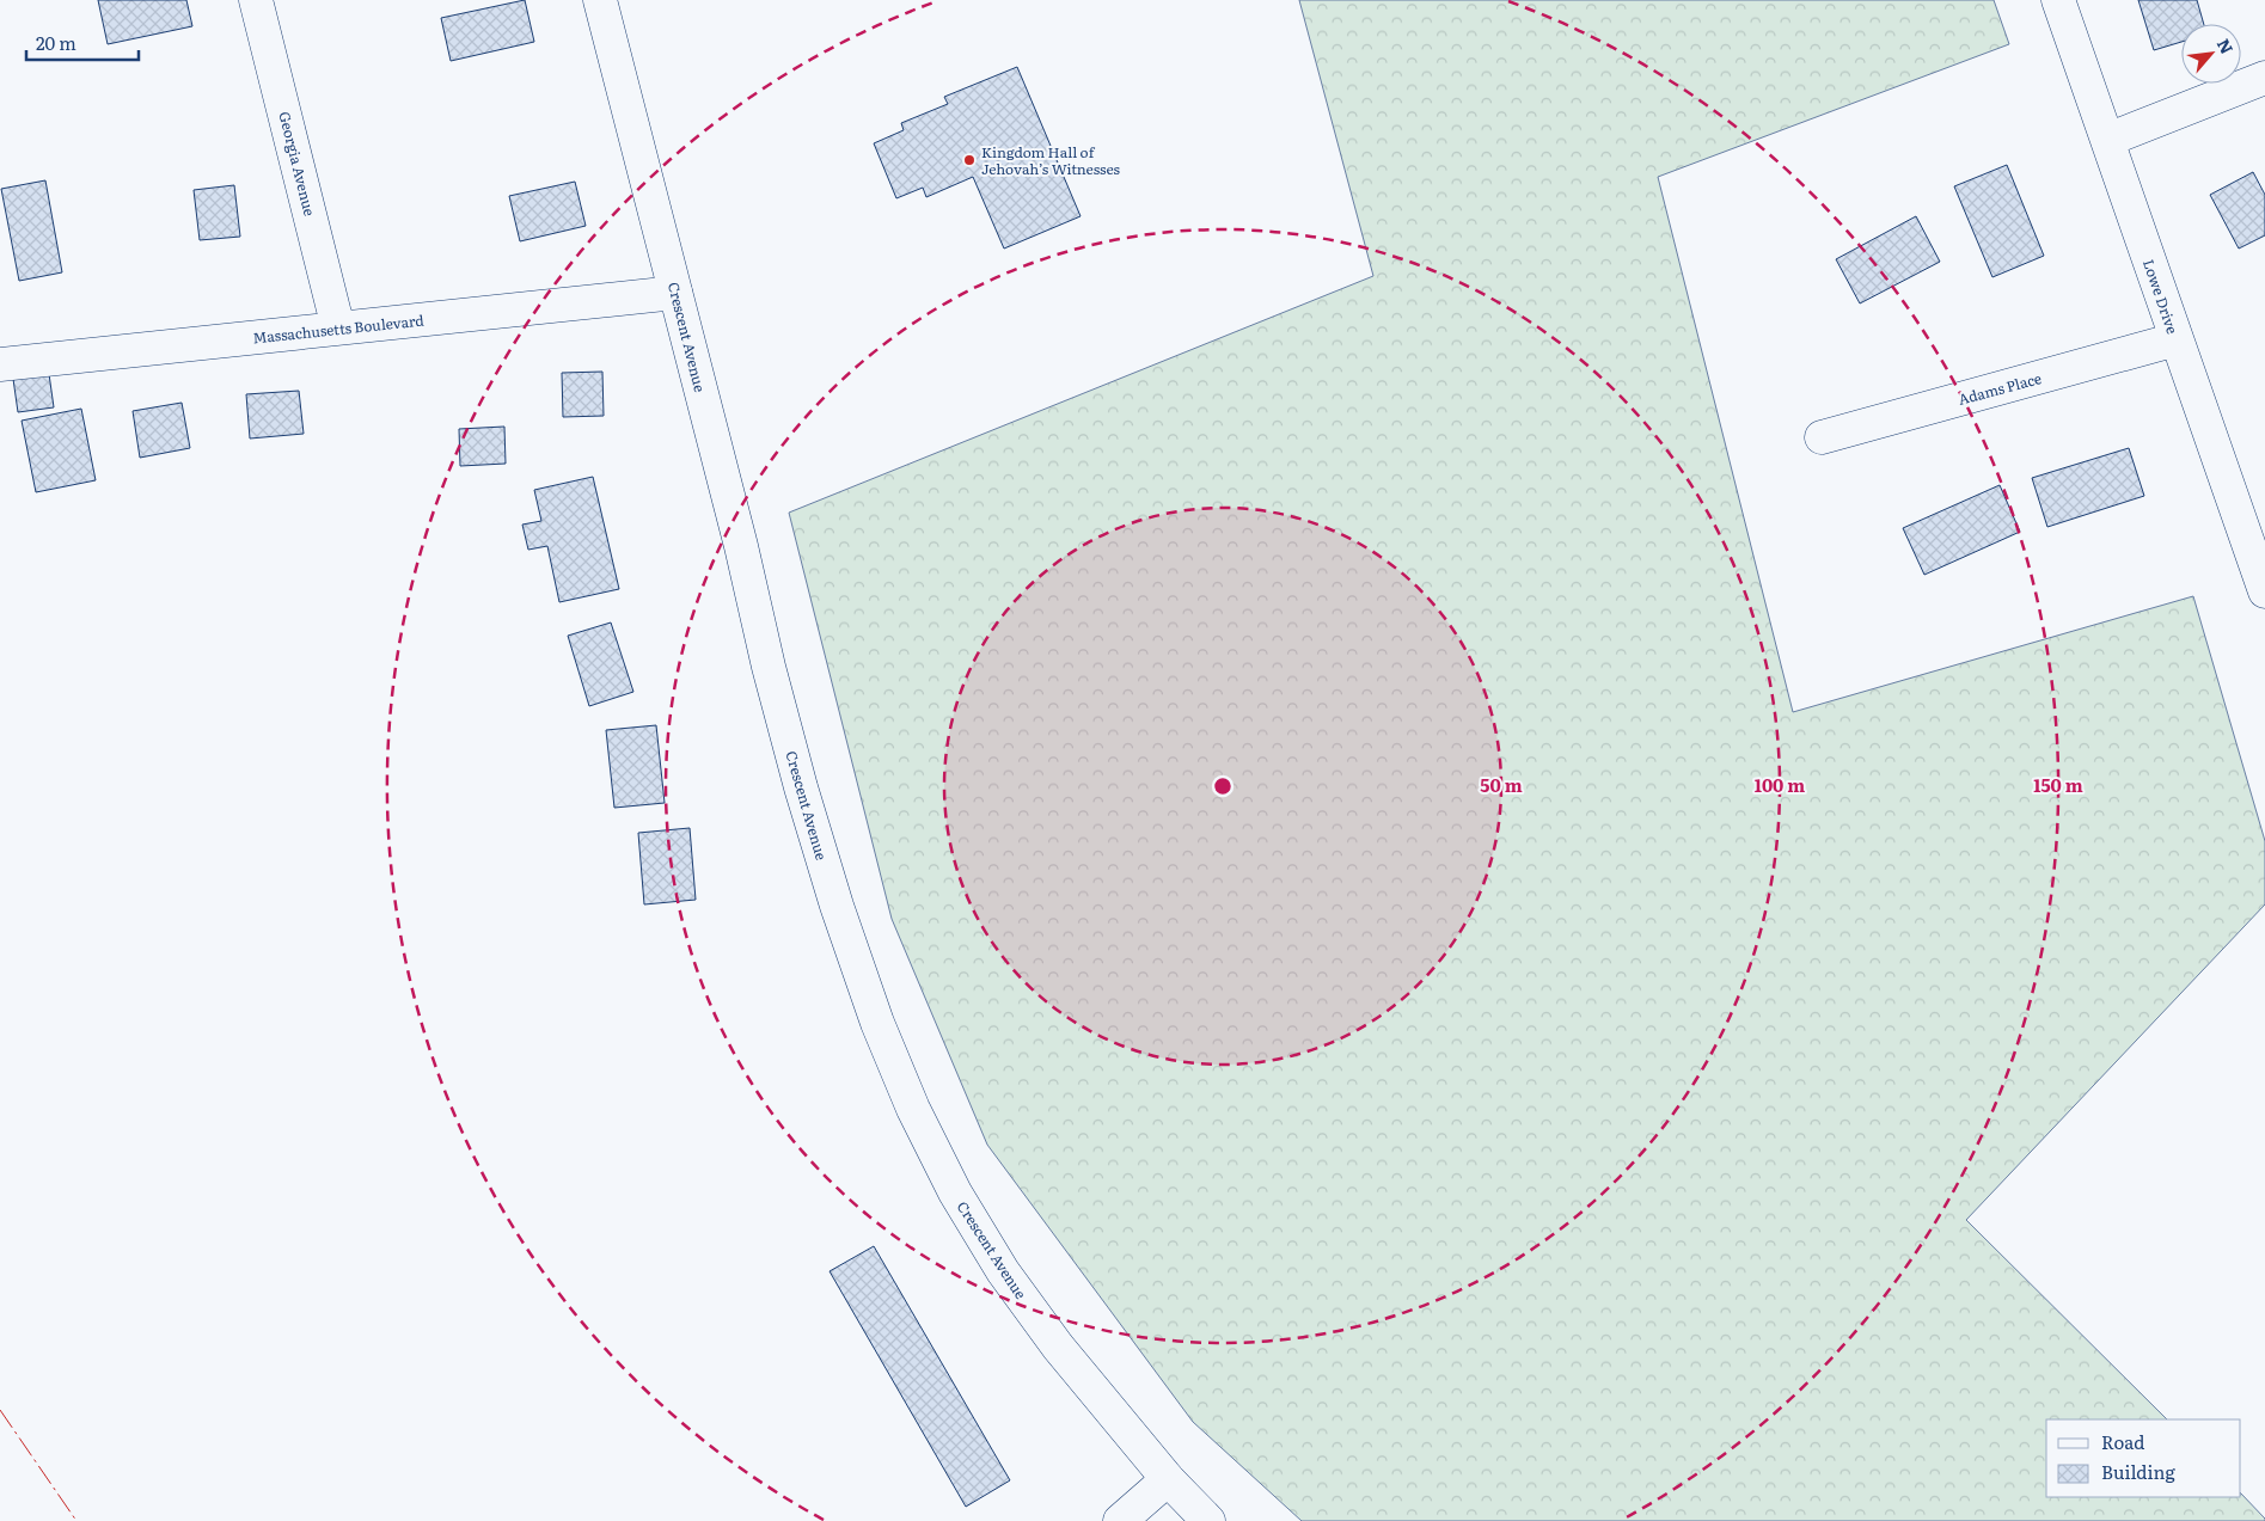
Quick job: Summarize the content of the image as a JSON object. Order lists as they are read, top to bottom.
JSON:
{
  "streets": {
    "street": [
      "Georgia Avenue",
      "Lowe Drive",
      "Massachusetts Boulevard",
      "Crescent Avenue",
      "Adams Place"
    ]
  },
  "crossings": [
    ["Georgia Avenue", "Massachusetts Boulevard"],
    ["Lowe Drive", "Adams Place"],
    ["Massachusetts Boulevard", "Crescent Avenue"]
  ],
  "places": ["Kingdom Hall of Jehovah’s Witnesses"],
  "legend": ["Road", "Building"],
  "scale_bar": "20 m",
  "north": "top right",
  "rings": ["50 m", "100 m", "150 m"]
}
